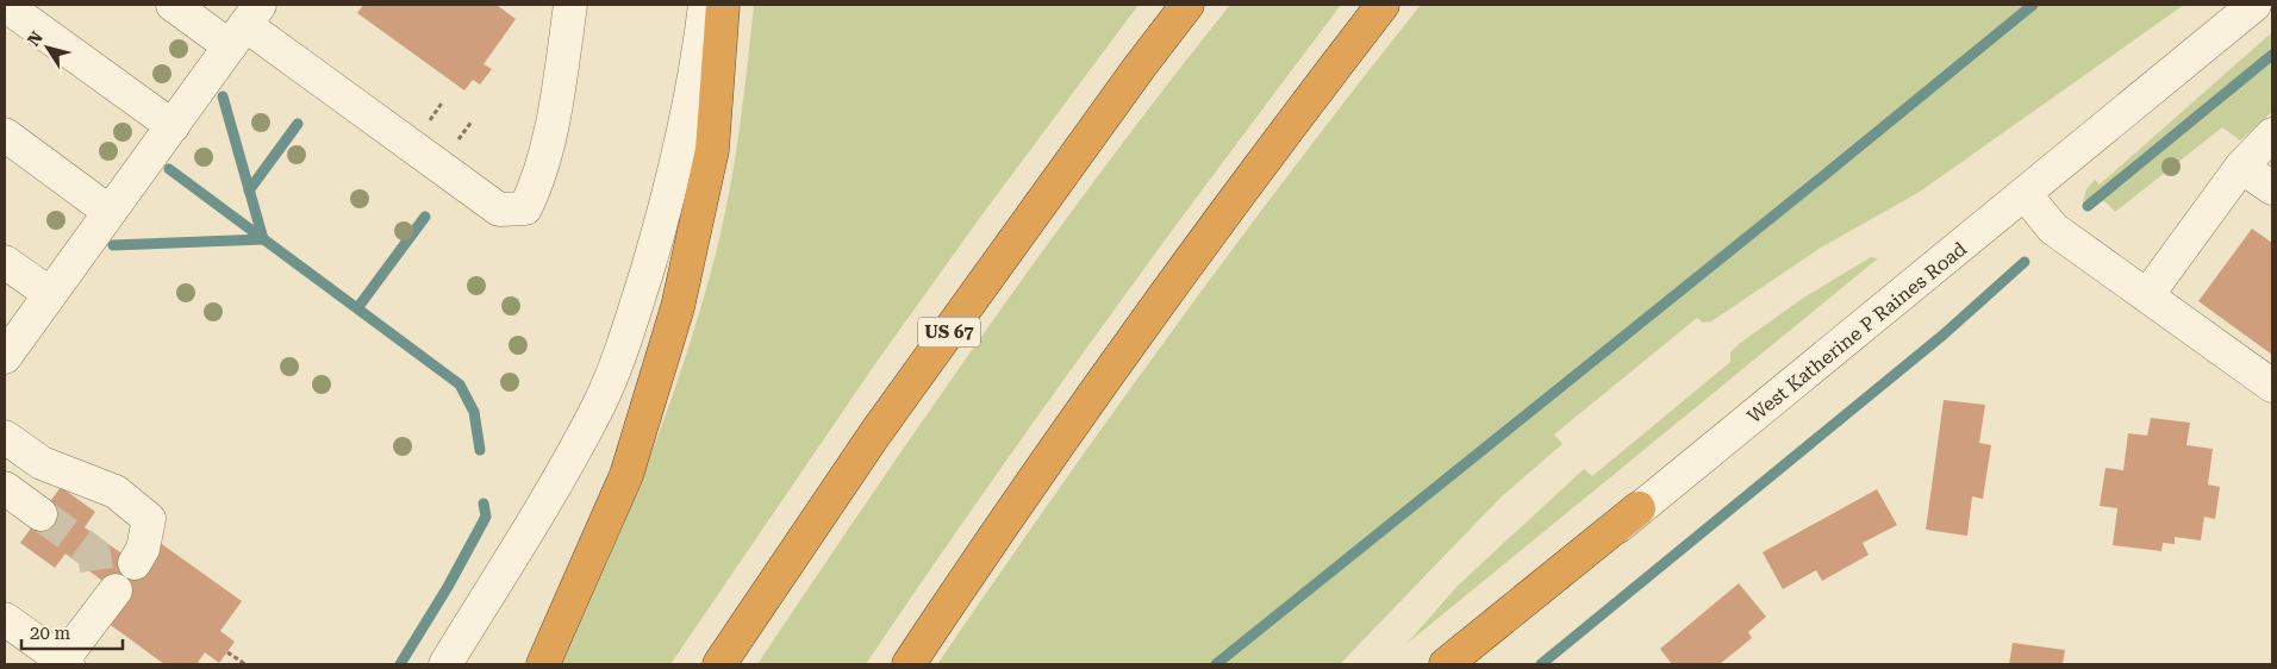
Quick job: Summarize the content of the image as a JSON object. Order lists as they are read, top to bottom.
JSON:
{
  "streets": {
    "highway": ["US 67"],
    "street": ["West Katherine P Raines Road"]
  },
  "scale_bar": "20 m",
  "north": "top left"
}
